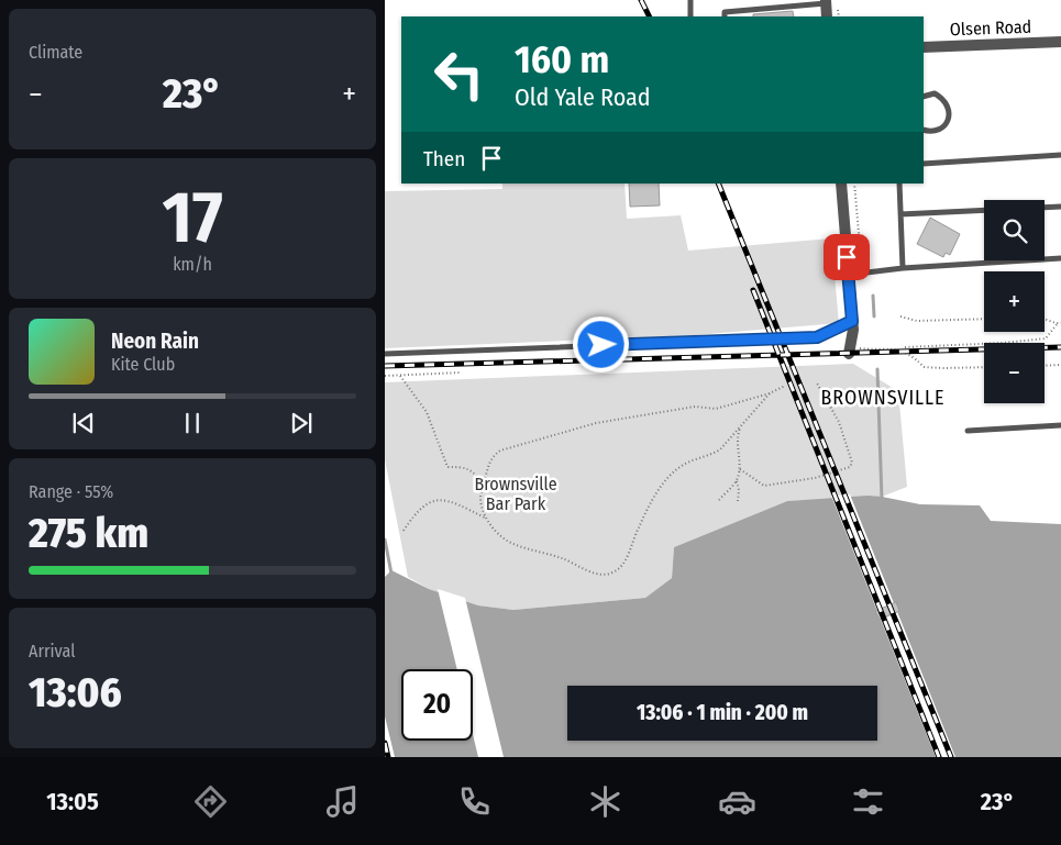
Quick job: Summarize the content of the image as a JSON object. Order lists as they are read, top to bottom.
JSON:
{
  "streets": {
    "street": ["Olsen Road"]
  },
  "districts": ["BROWNSVILLE"],
  "parks": ["Brownsville Bar Park"],
  "page": {
    "tile": [
      "Climate",
      ["17", "km/h"],
      ["Range · 55%", "275 km"],
      ["Arrival", "13:06"]
    ],
    "turn": ["160 m", "Old Yale Road"],
    "heat": ["−", "23°", "+"],
    "then": "Then",
    "map_buttons": ["+", "−"],
    "song": ["Neon Rain", "Kite Club"],
    "limit": "20",
    "trip": "13:06 · 1 min · 200 m",
    "tabs": ["13:05", "23°"]
  }
}
